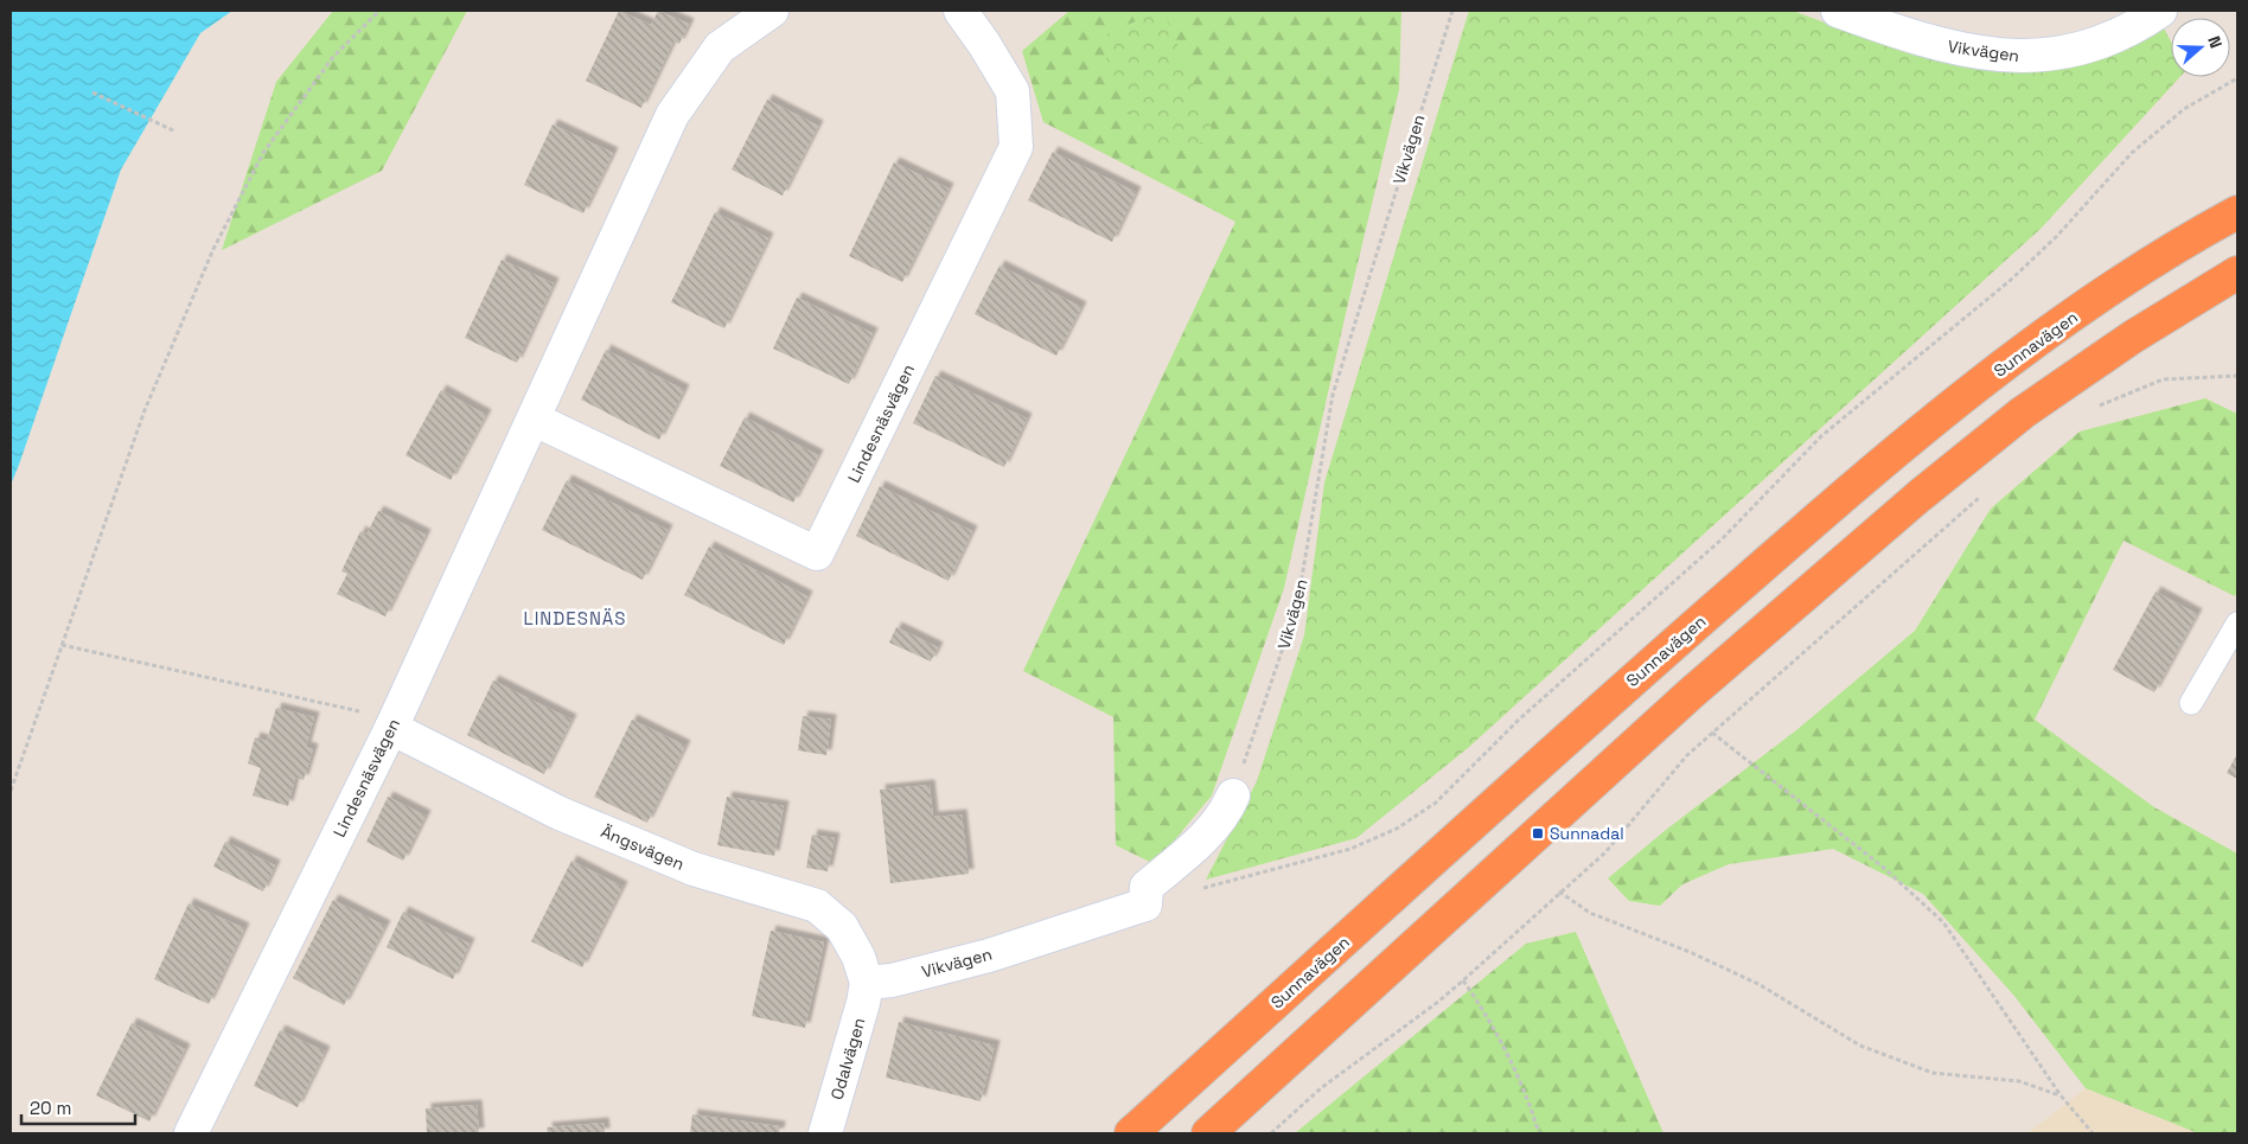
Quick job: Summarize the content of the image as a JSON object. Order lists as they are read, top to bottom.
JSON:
{
  "streets": {
    "highway": ["Sunnavägen"],
    "street": [
      "Vikvägen",
      "Lindesnäsvägen",
      "Ängsvägen",
      "Odalvägen"
    ]
  },
  "crossings": [
    ["Vikvägen", "Ängsvägen"],
    ["Vikvägen", "Odalvägen"],
    ["Lindesnäsvägen", "Ängsvägen"],
    ["Ängsvägen", "Odalvägen"]
  ],
  "districts": ["LINDESNÄS"],
  "places": {
    "transit": ["Sunnadal"]
  },
  "scale_bar": "20 m",
  "north": "right"
}
